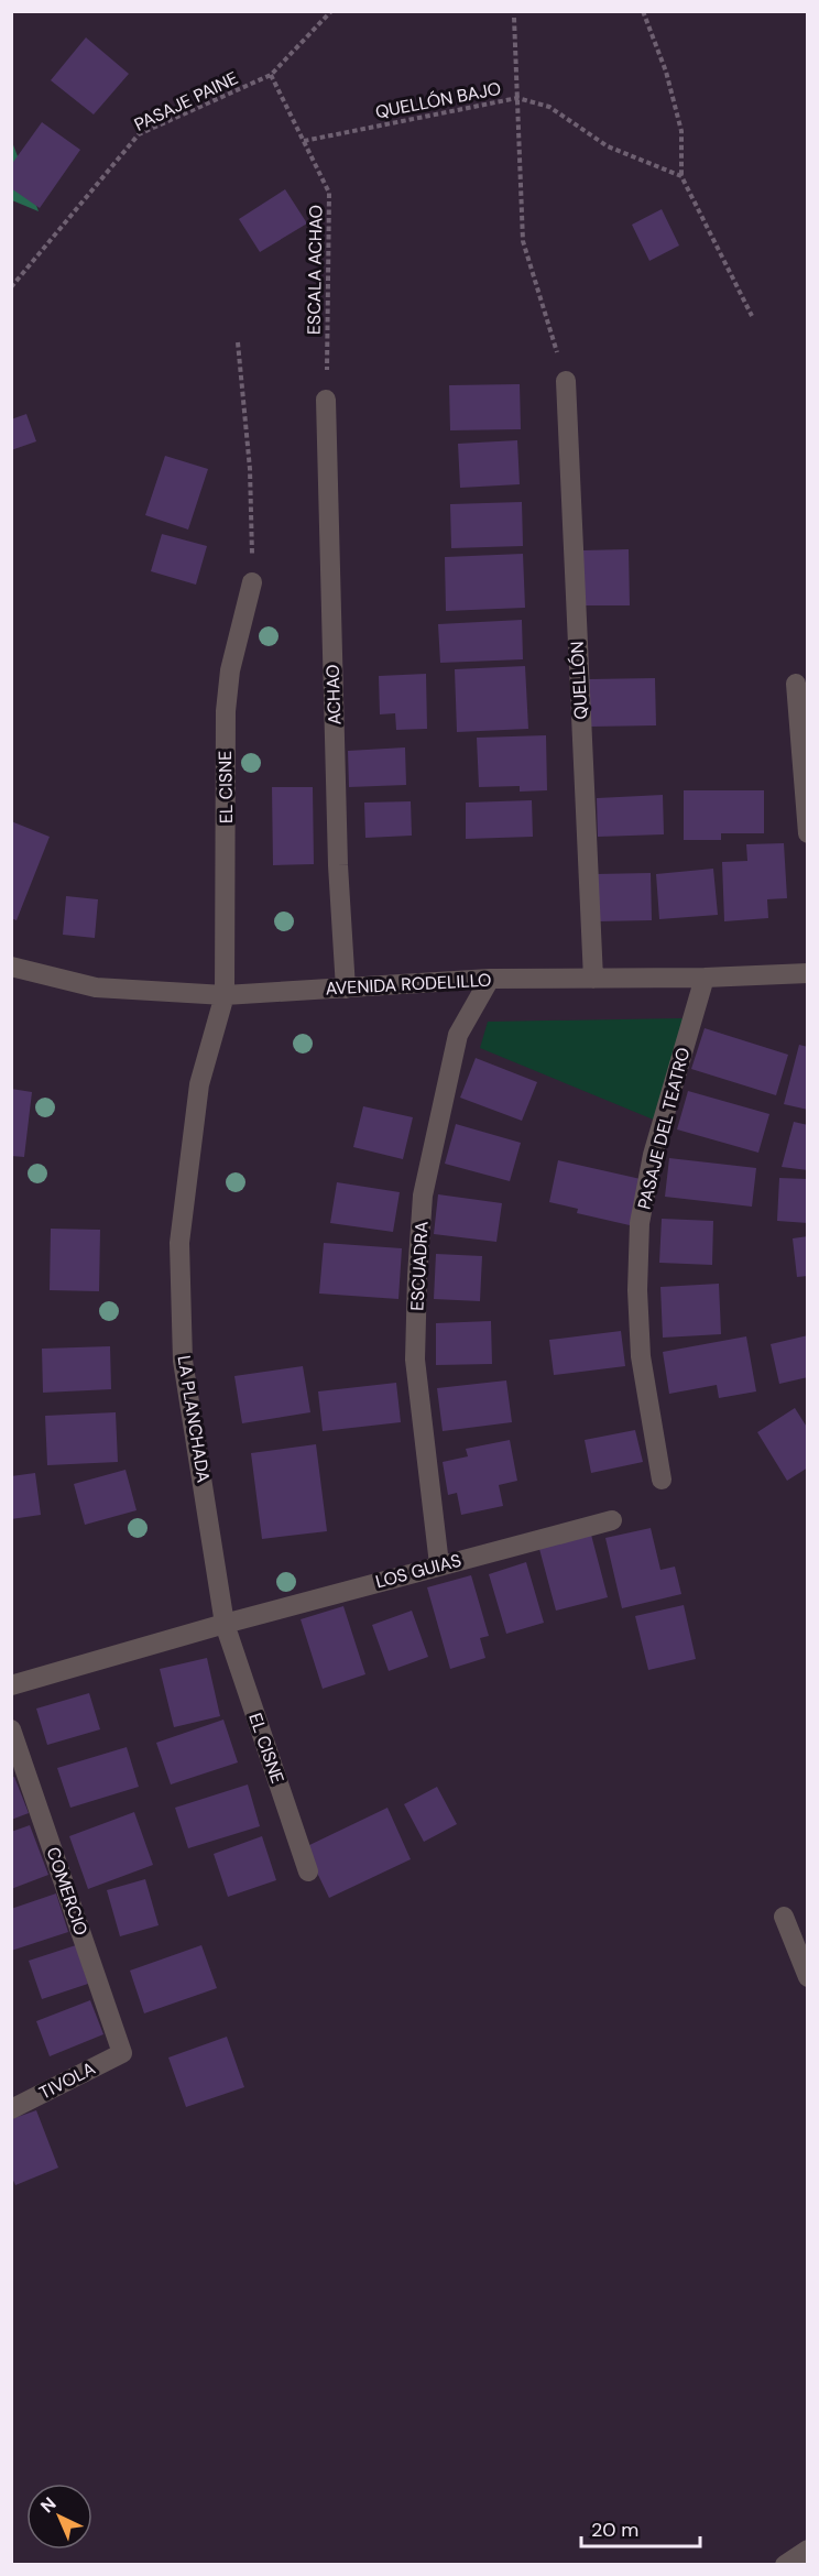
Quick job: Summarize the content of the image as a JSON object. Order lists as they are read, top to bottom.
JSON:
{
  "streets": {
    "street": [
      "QUELLÓN",
      "ACHAO",
      "EL CISNE",
      "AVENIDA RODELILLO",
      "PASAJE DEL TEATRO",
      "ESCUADRA",
      "LA PLANCHADA",
      "LOS GUIAS",
      "COMERCIO",
      "TIVOLA"
    ],
    "path": ["QUELLÓN BAJO", "PASAJE PAINE", "ESCALA ACHAO"]
  },
  "crossings": [
    ["QUELLÓN BAJO", "ESCALA ACHAO"],
    ["PASAJE PAINE", "ESCALA ACHAO"],
    ["ESCALA ACHAO", "ACHAO"],
    ["QUELLÓN", "AVENIDA RODELILLO"],
    ["ACHAO", "AVENIDA RODELILLO"],
    ["EL CISNE", "AVENIDA RODELILLO"],
    ["EL CISNE", "LA PLANCHADA"],
    ["EL CISNE", "LOS GUIAS"],
    ["AVENIDA RODELILLO", "PASAJE DEL TEATRO"],
    ["AVENIDA RODELILLO", "ESCUADRA"],
    ["AVENIDA RODELILLO", "LA PLANCHADA"],
    ["ESCUADRA", "LOS GUIAS"],
    ["LA PLANCHADA", "LOS GUIAS"],
    ["COMERCIO", "TIVOLA"]
  ],
  "scale_bar": "20 m",
  "north": "top left"
}
